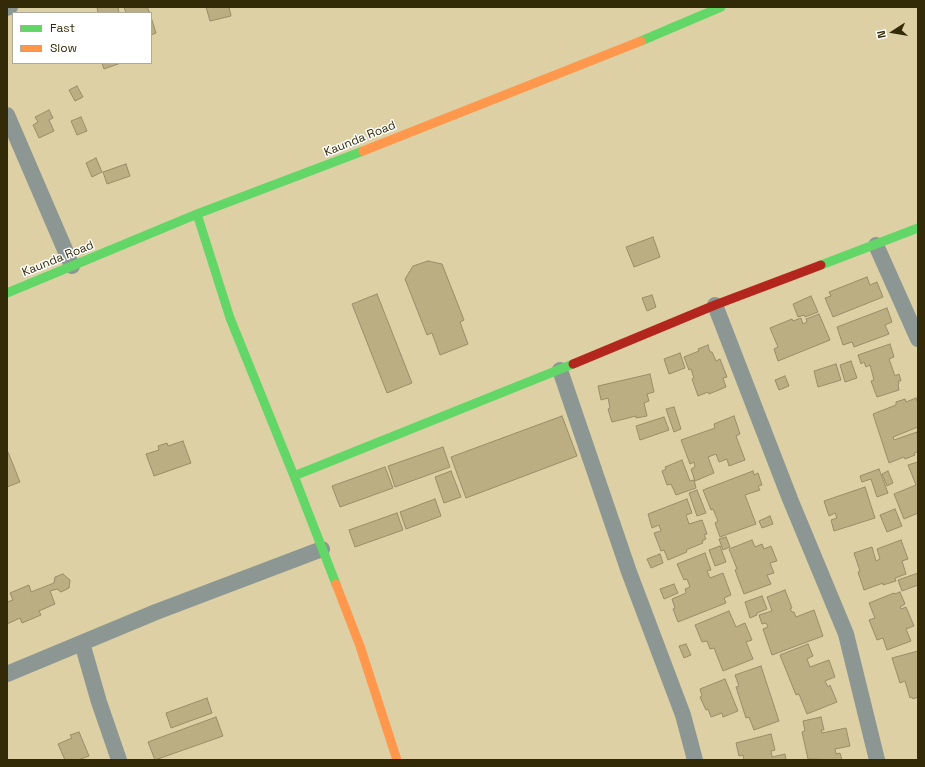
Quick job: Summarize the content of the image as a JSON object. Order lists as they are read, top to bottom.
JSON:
{
  "streets": {
    "street": ["Kaunda Road"]
  },
  "legend": ["Fast", "Slow"],
  "north": "left"
}
